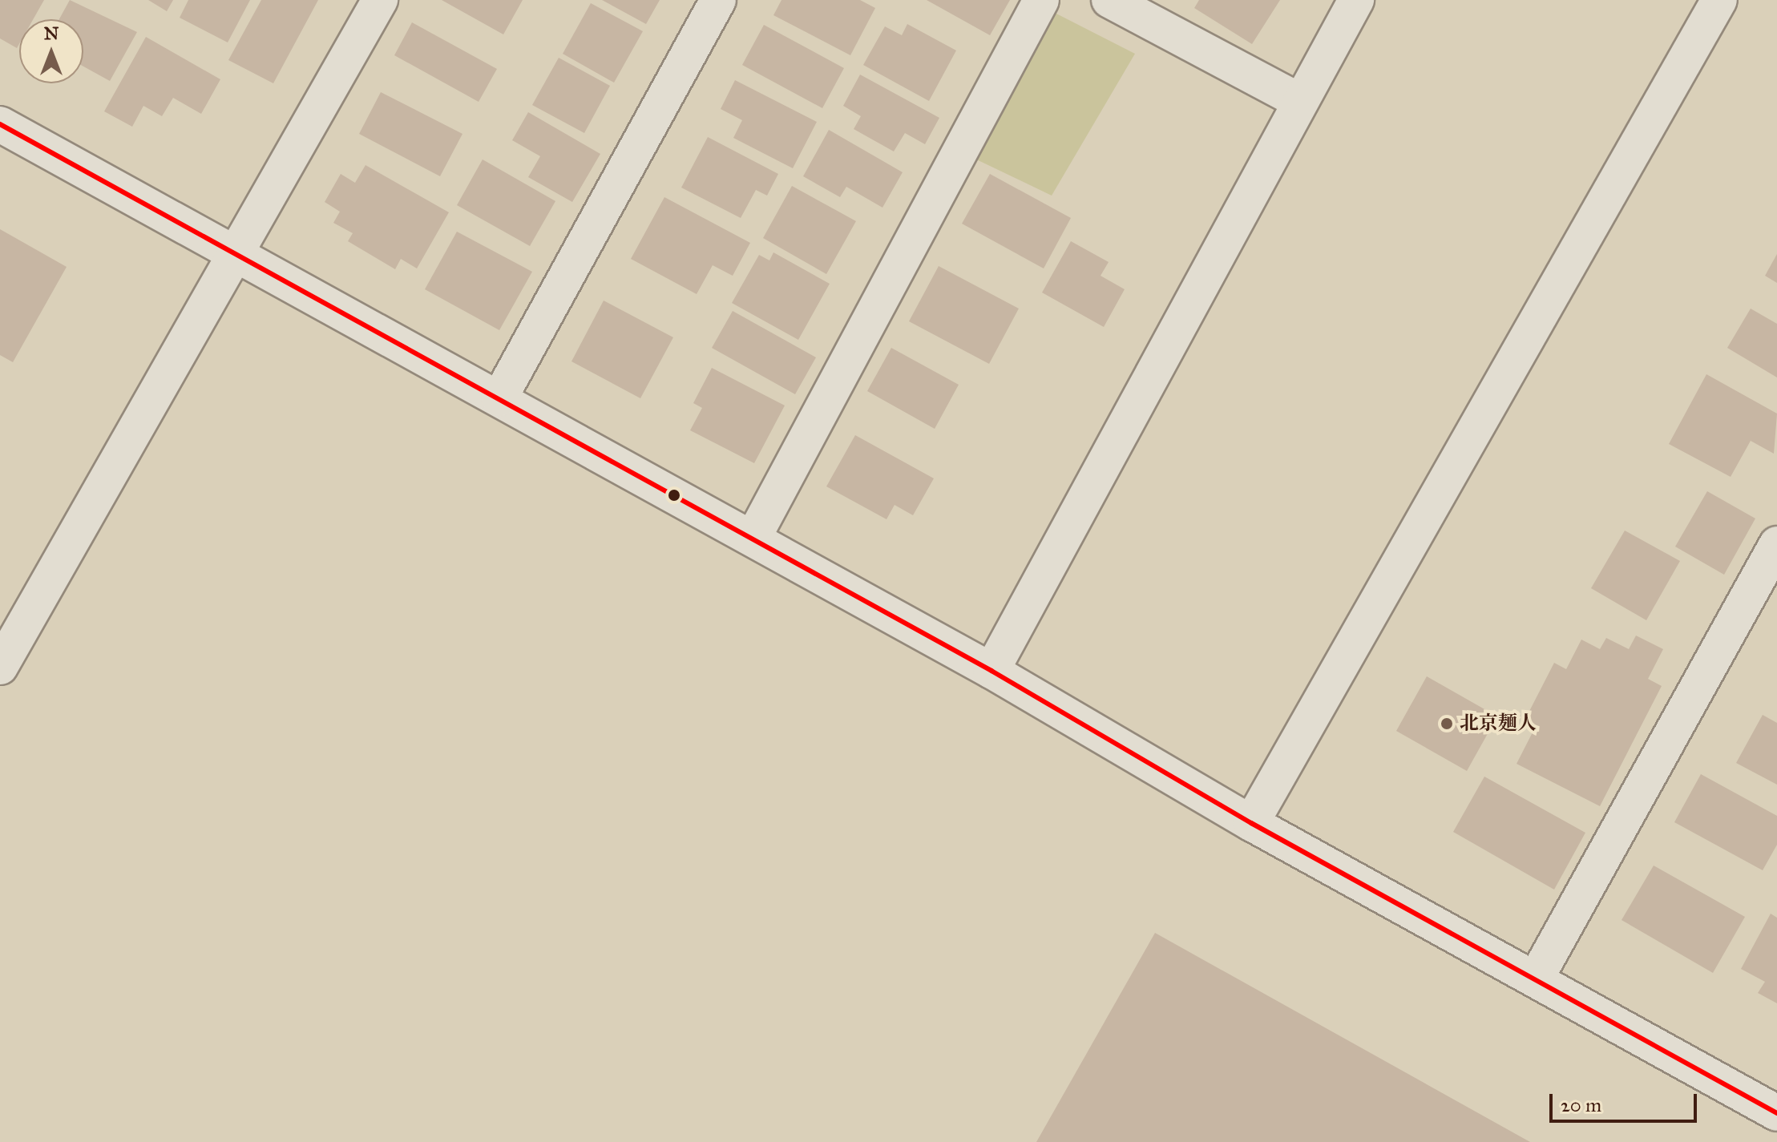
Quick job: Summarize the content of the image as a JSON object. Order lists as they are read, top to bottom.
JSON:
{
  "places": ["北京麺人"],
  "scale_bar": "20 m",
  "north": "top"
}
